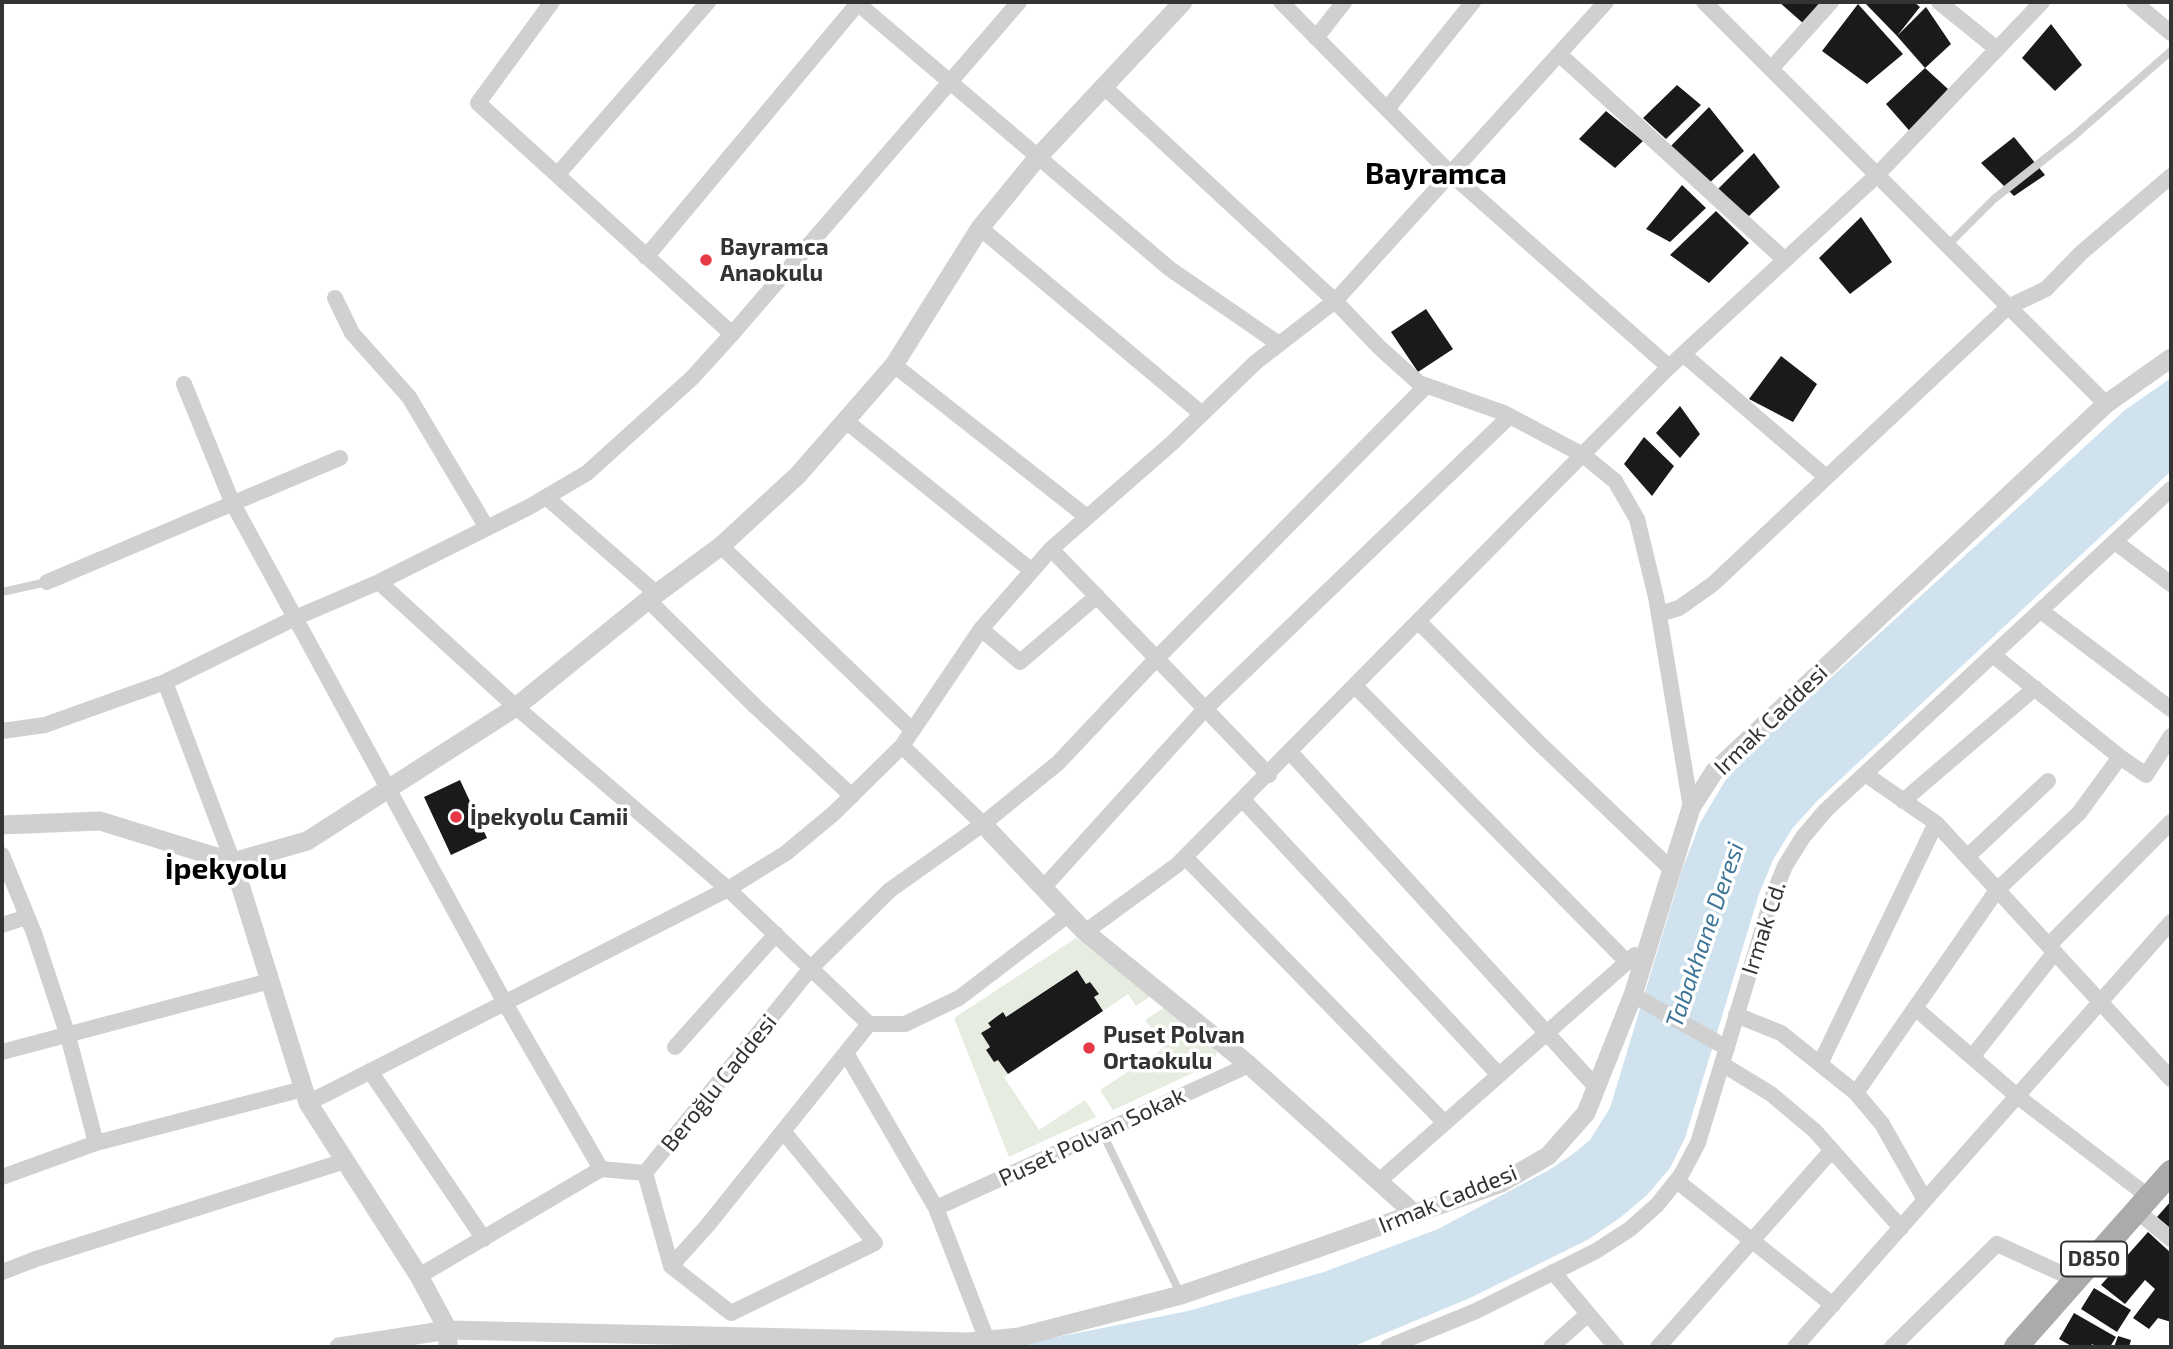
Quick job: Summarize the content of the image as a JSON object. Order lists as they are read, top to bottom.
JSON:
{
  "streets": {
    "main road": ["D850"],
    "street": [
      "Irmak Caddesi",
      "Irmak Cd.",
      "Beroğlu Caddesi",
      "Puset Polvan Sokak"
    ]
  },
  "districts": ["Bayramca", "İpekyolu"],
  "water": ["Tabakhane Deresi"],
  "places": ["Bayramca Anaokulu", "İpekyolu Camii", "Puset Polvan Ortaokulu"]
}
